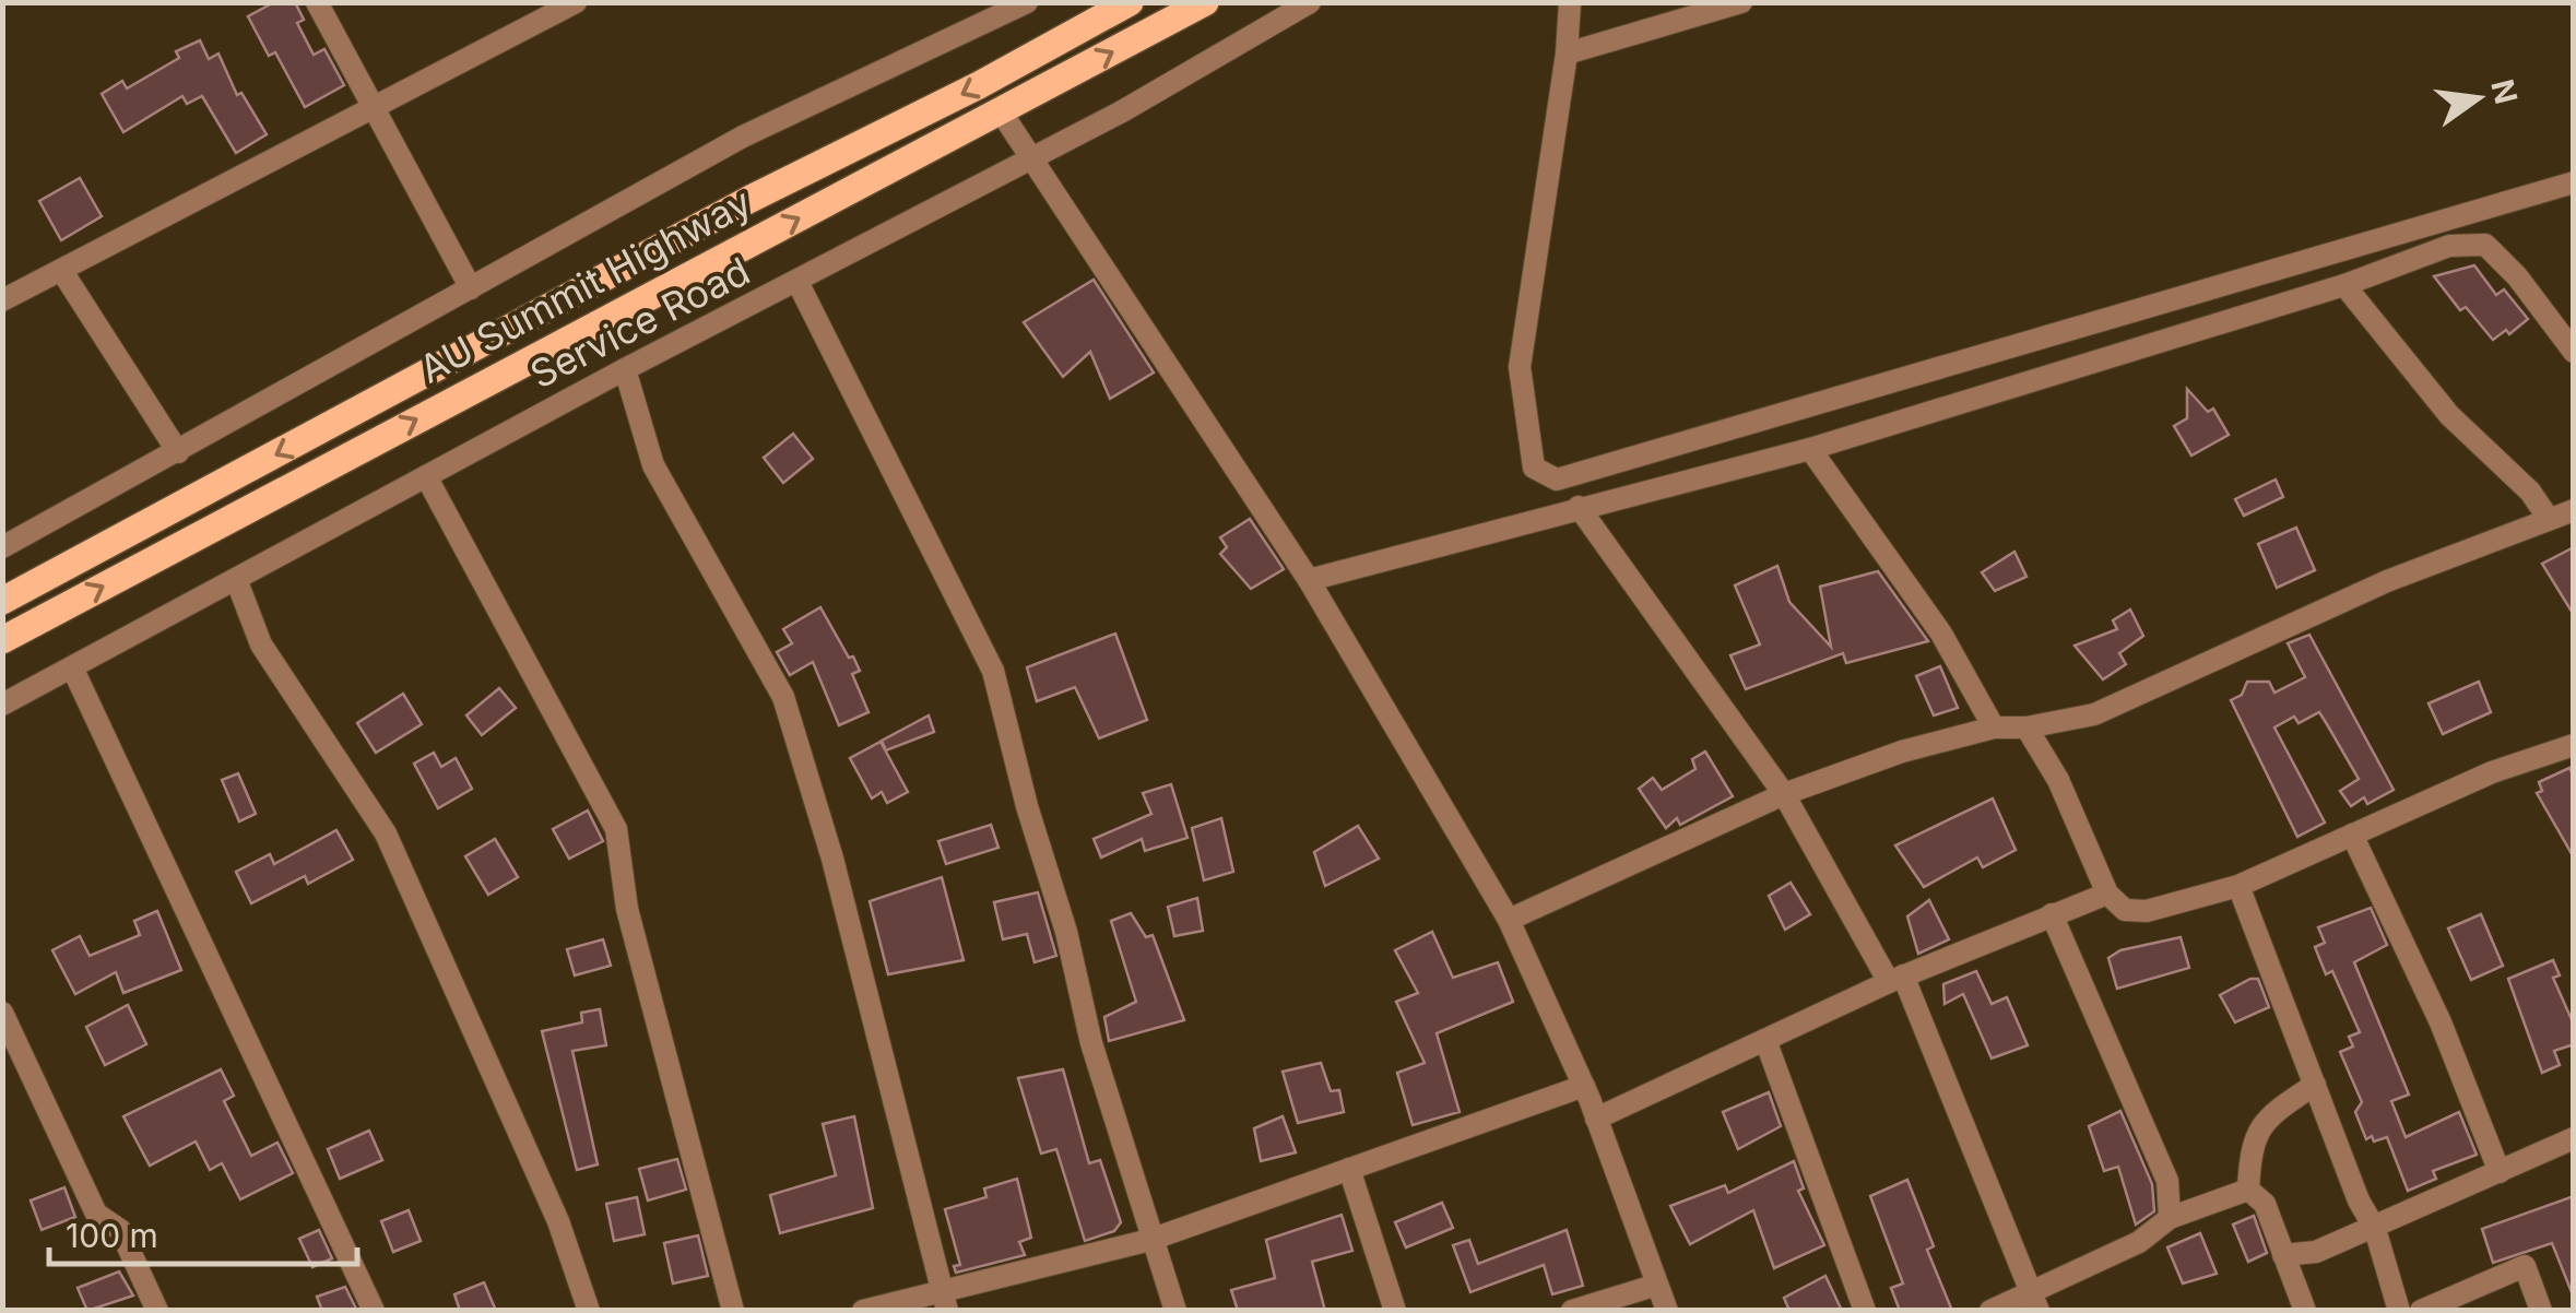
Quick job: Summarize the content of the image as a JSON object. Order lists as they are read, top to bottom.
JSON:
{
  "streets": {
    "main road": ["AU Summit Highway"],
    "street": ["Service Road"]
  },
  "scale_bar": "100 m",
  "north": "right"
}
